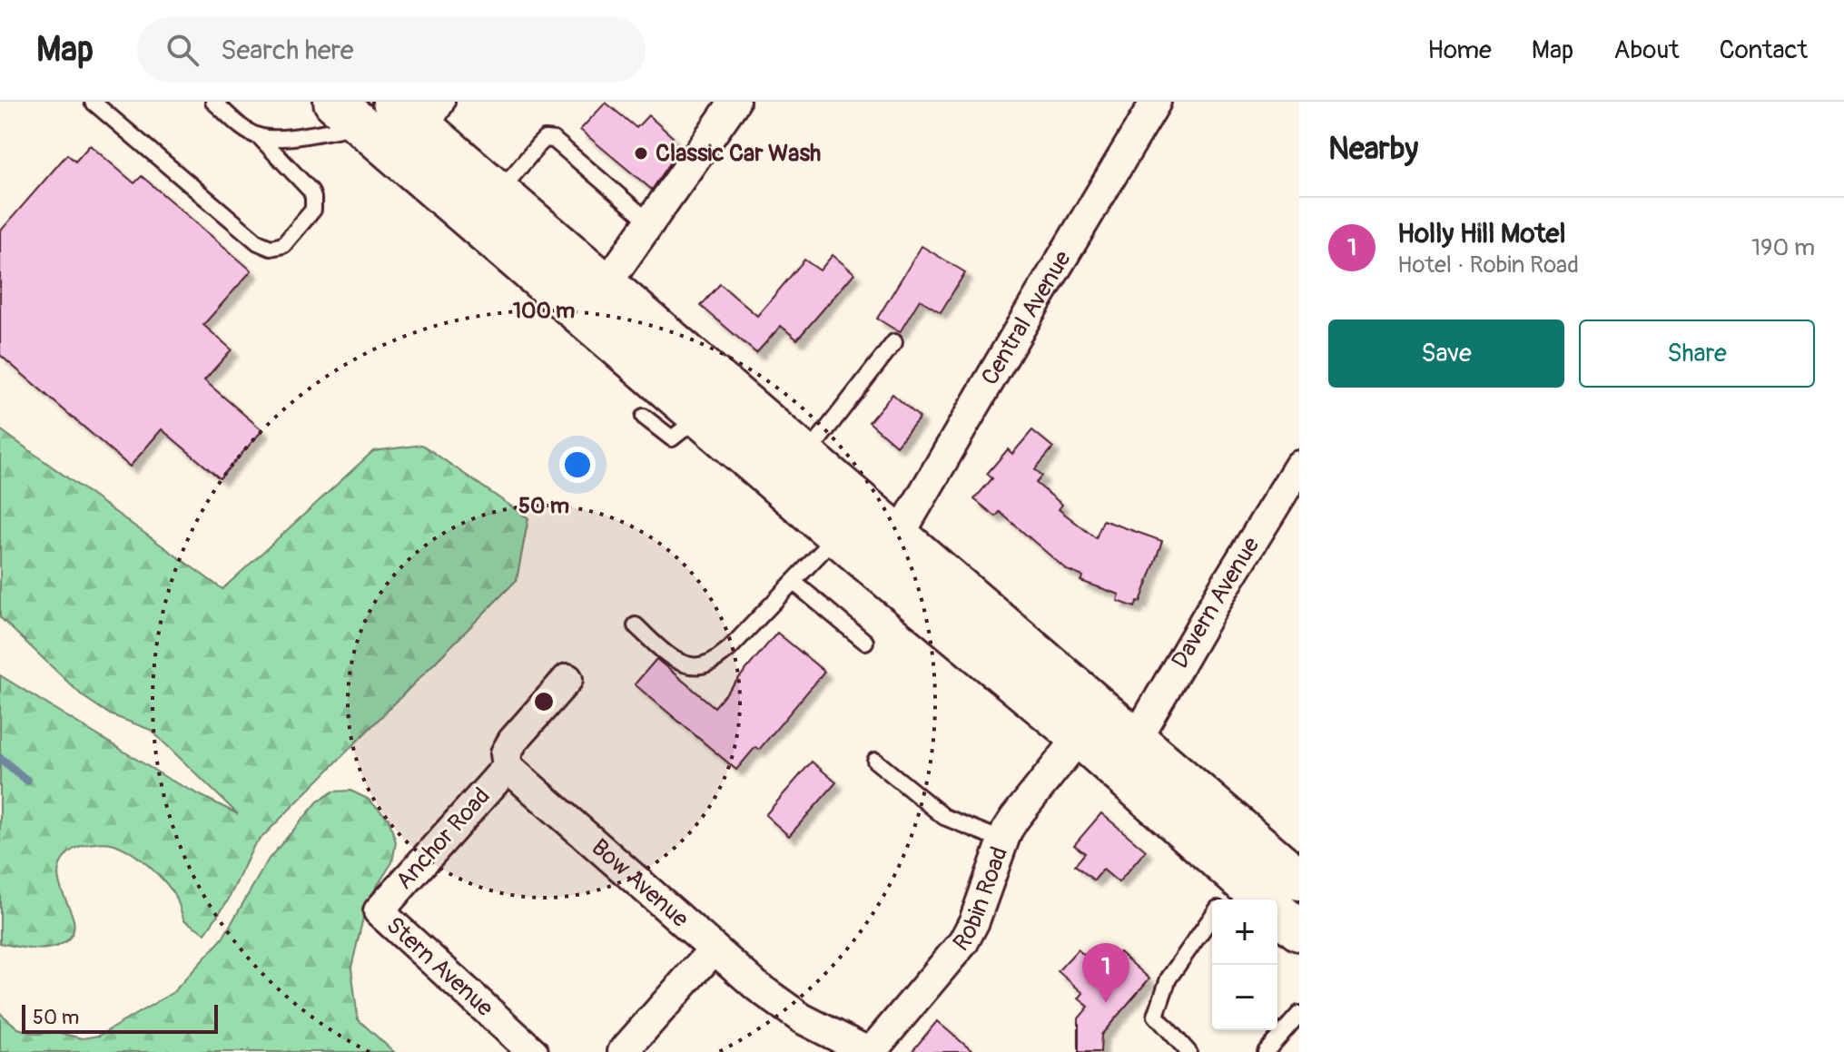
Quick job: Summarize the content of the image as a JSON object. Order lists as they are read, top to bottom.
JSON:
{
  "streets": {
    "street": [
      "Central Avenue",
      "Davern Avenue",
      "Anchor Road",
      "Bow Avenue",
      "Robin Road",
      "Stern Avenue"
    ]
  },
  "crossings": [
    ["Anchor Road", "Bow Avenue"],
    ["Anchor Road", "Stern Avenue"],
    ["Bow Avenue", "Robin Road"]
  ],
  "places": ["Classic Car Wash"],
  "scale_bar": "50 m",
  "page": {
    "header": "Map",
    "search": "Search here",
    "nav": [
      "Home",
      "Map",
      "About",
      "Contact"
    ],
    "heading": "Nearby",
    "list": [
      {
        "mark": "1",
        "name": "Holly Hill Motel",
        "note": "Hotel · Robin Road",
        "value": "190 m"
      }
    ],
    "buttons": ["Save", "Share"],
    "map_buttons": ["+", "−"],
    "pins": "1",
    "scale": "50 m"
  },
  "rings": ["100 m", "50 m"]
}
